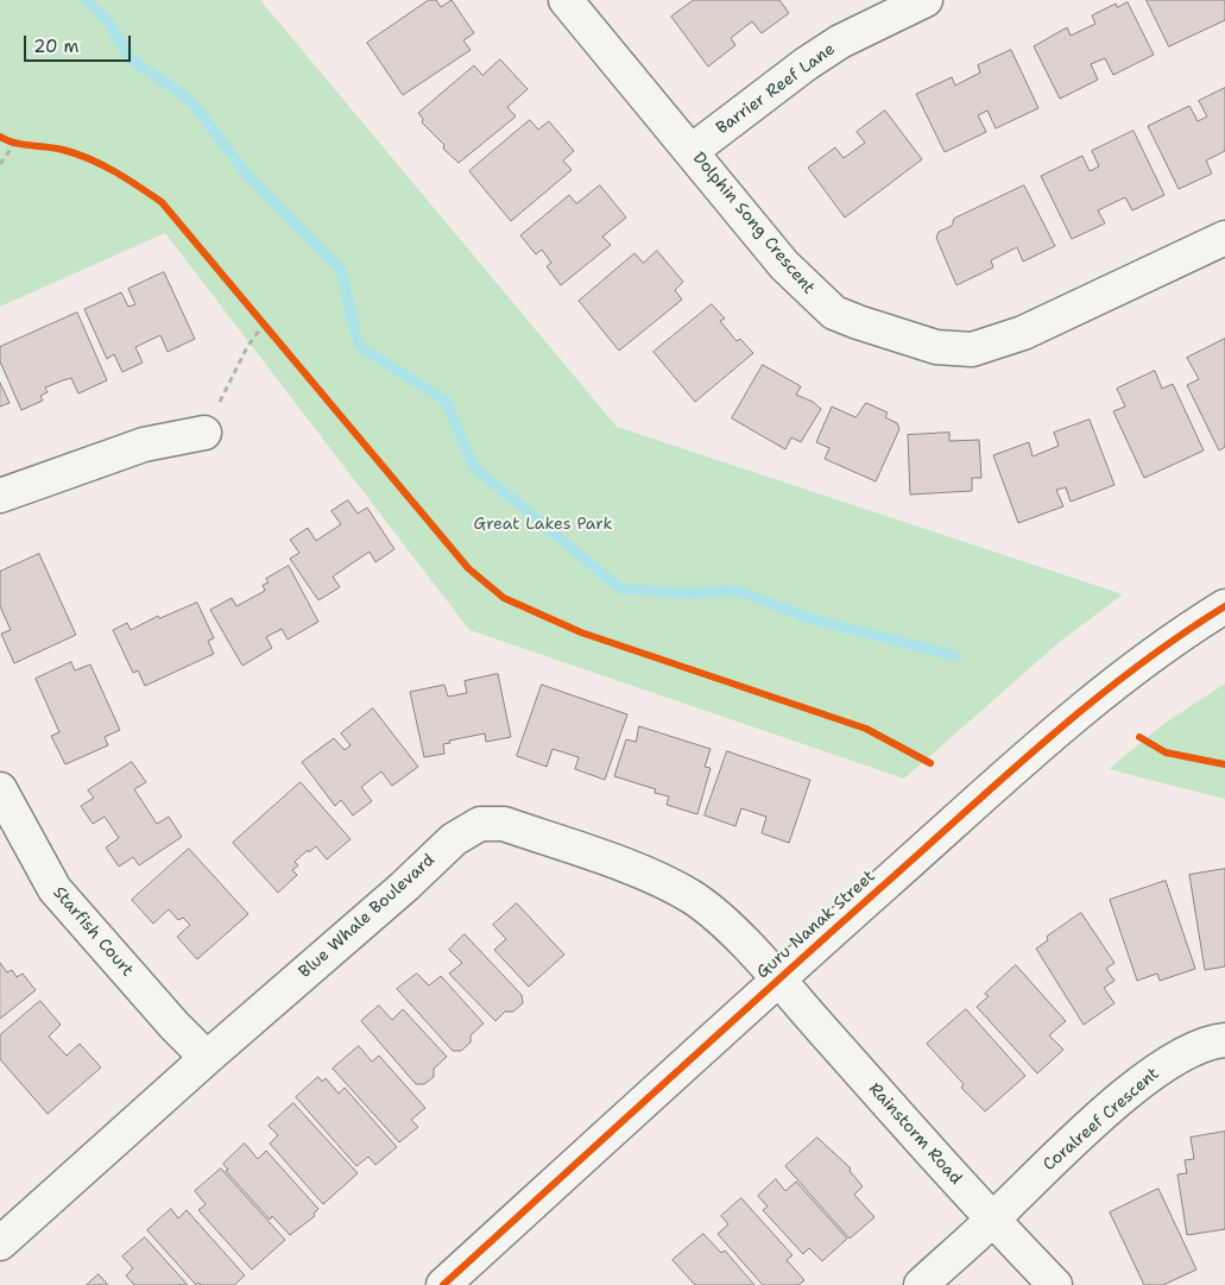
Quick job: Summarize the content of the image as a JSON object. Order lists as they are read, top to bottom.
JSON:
{
  "streets": {
    "street": [
      "Barrier Reef Lane",
      "Dolphin Song Crescent",
      "Blue Whale Boulevard",
      "Guru Nanak Street",
      "Starfish Court",
      "Coralreef Crescent",
      "Rainstorm Road"
    ]
  },
  "crossings": [
    ["Barrier Reef Lane", "Dolphin Song Crescent"],
    ["Blue Whale Boulevard", "Guru Nanak Street"],
    ["Blue Whale Boulevard", "Starfish Court"],
    ["Blue Whale Boulevard", "Rainstorm Road"],
    ["Guru Nanak Street", "Rainstorm Road"],
    ["Coralreef Crescent", "Rainstorm Road"]
  ],
  "parks": ["Great Lakes Park"],
  "scale_bar": "20 m"
}
